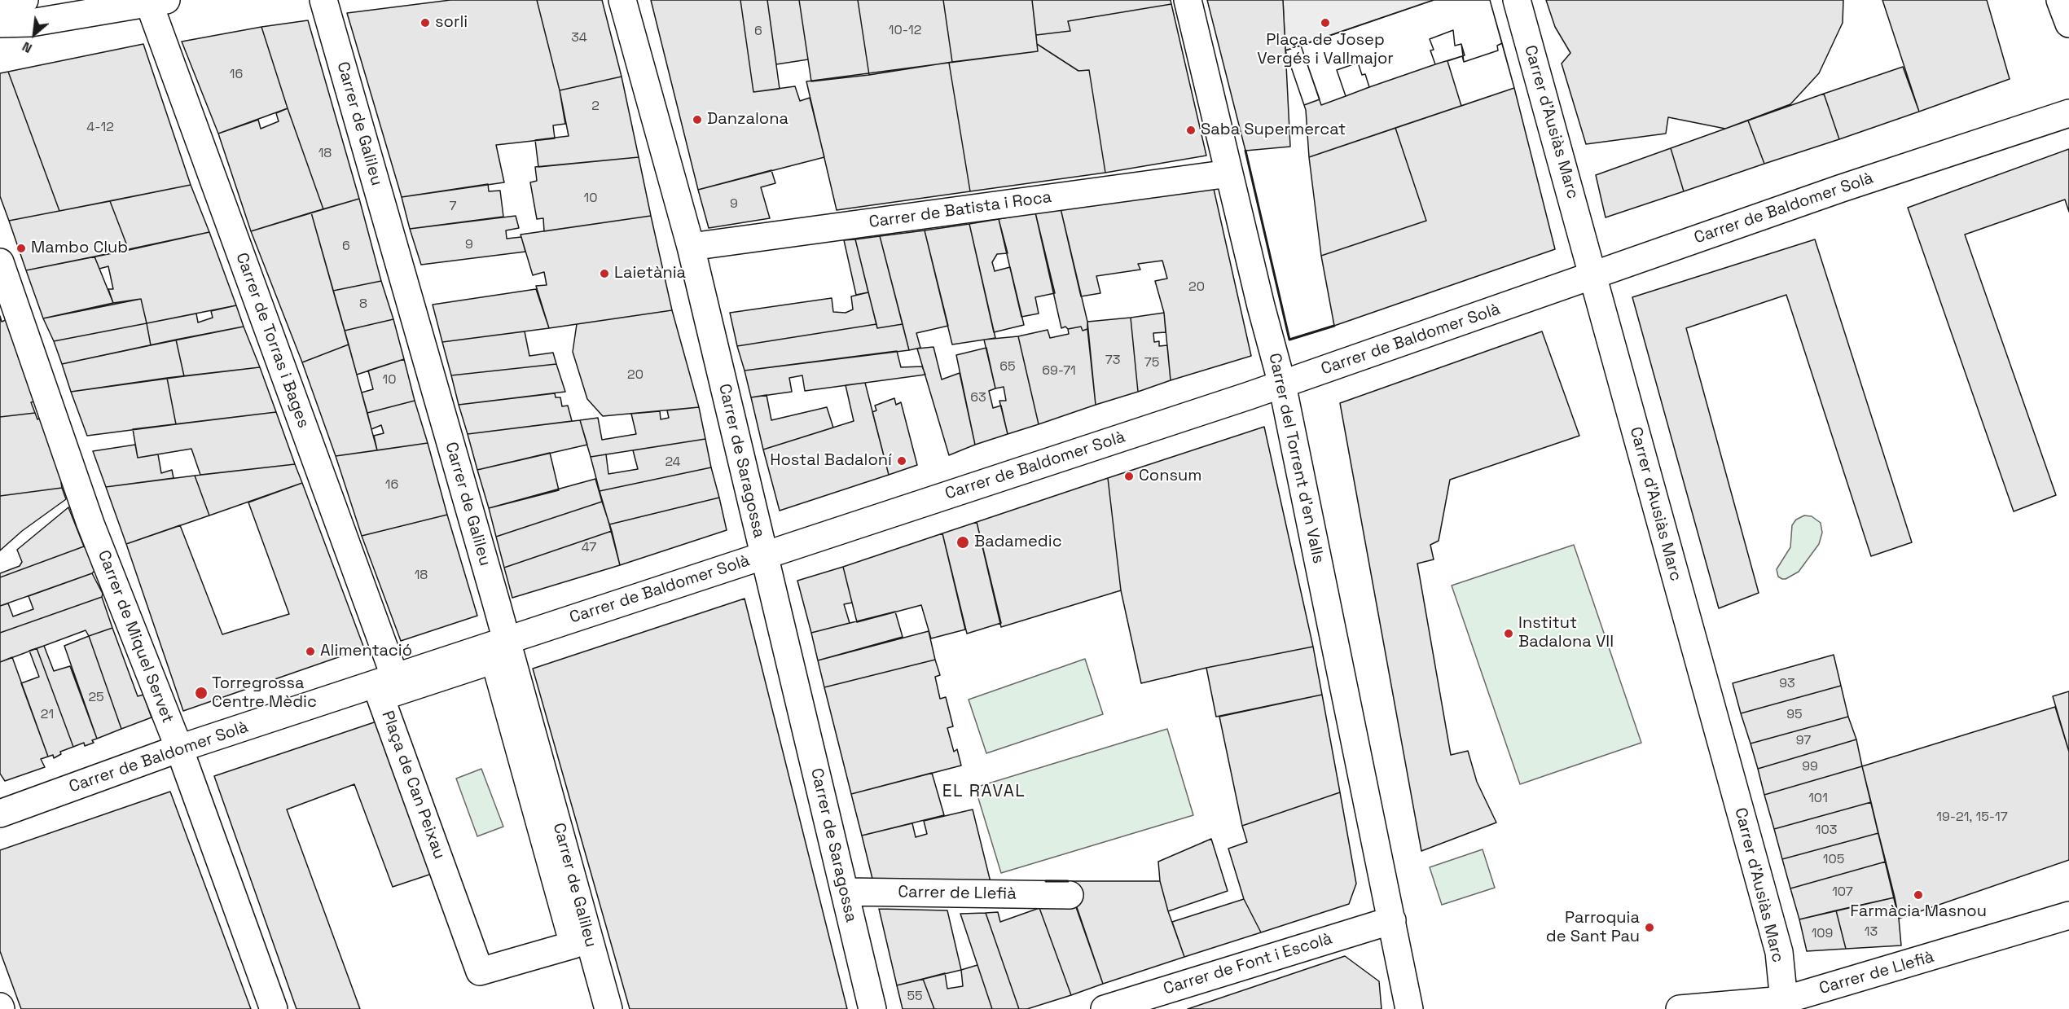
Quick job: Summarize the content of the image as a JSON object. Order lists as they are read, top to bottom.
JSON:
{
  "streets": {
    "street": [
      "Carrer d'Ausiàs Marc",
      "Carrer de Galileu",
      "Carrer de Baldomer Solà",
      "Carrer de Batista i Roca",
      "Carrer de Torras i Bages",
      "Carrer del Torrent d'en Valls",
      "Carrer de Saragossa",
      "Carrer de Miquel Servet",
      "Plaça de Can Peixau",
      "Carrer de Llefià",
      "Carrer de Font i Escolà"
    ]
  },
  "crossings": [
    ["Carrer d'Ausiàs Marc", "Carrer de Baldomer Solà"],
    ["Carrer d'Ausiàs Marc", "Carrer de Llefià"],
    ["Carrer de Galileu", "Carrer de Baldomer Solà"],
    ["Carrer de Baldomer Solà", "Carrer de Torras i Bages"],
    ["Carrer de Baldomer Solà", "Carrer del Torrent d'en Valls"],
    ["Carrer de Baldomer Solà", "Carrer de Saragossa"],
    ["Carrer de Baldomer Solà", "Carrer de Miquel Servet"],
    ["Carrer de Batista i Roca", "Carrer del Torrent d'en Valls"],
    ["Carrer de Batista i Roca", "Carrer de Saragossa"],
    ["Carrer del Torrent d'en Valls", "Carrer de Font i Escolà"],
    ["Carrer de Saragossa", "Carrer de Llefià"]
  ],
  "districts": ["EL RAVAL"],
  "places": [
    "sorli",
    "Plaça de Josep Vergés i Vallmajor",
    "Danzalona",
    "Saba Supermercat",
    "Mambo Club",
    "Laietània",
    "Hostal Badaloní",
    "Consum",
    "Badamedic",
    "Institut Badalona VII",
    "Alimentació",
    "Torregrossa Centre Mèdic",
    "Farmàcia Masnou",
    "Parroquia de Sant Pau"
  ],
  "house_numbers": [
    "10-12",
    "6",
    "34",
    "16",
    "2",
    "4-12",
    "18",
    "10",
    "9",
    "7",
    "9",
    "6",
    "20",
    "8",
    "73",
    "75",
    "65",
    "69-71",
    "20",
    "10",
    "63",
    "24",
    "16",
    "47",
    "18",
    "93",
    "25",
    "21",
    "95",
    "97",
    "99",
    "101",
    "19-21, 15-17",
    "103",
    "105",
    "107",
    "13",
    "109",
    "55"
  ],
  "north": "bottom left"
}
